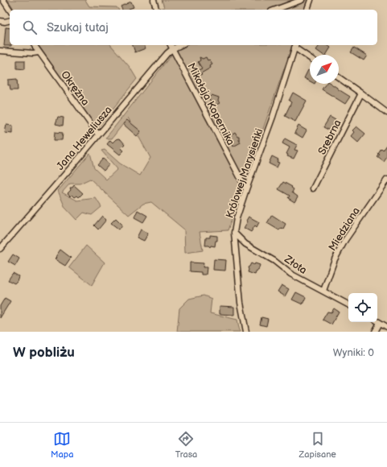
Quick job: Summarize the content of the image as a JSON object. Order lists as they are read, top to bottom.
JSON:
{
  "streets": {
    "street": [
      "Okrężna",
      "Mikołaja Kopernika",
      "Srebrna",
      "Jana Heweliusza",
      "Królowej Marysieńki",
      "Miedziana",
      "Złota"
    ]
  },
  "crossings": [
    ["Okrężna", "Jana Heweliusza"],
    ["Mikołaja Kopernika", "Jana Heweliusza"],
    ["Mikołaja Kopernika", "Królowej Marysieńki"],
    ["Królowej Marysieńki", "Złota"],
    ["Miedziana", "Złota"]
  ],
  "north": "top right",
  "page": {
    "search": "Szukaj tutaj",
    "heading": ["W pobliżu", "Wyniki: 0"],
    "nav": ["Mapa", "Trasa", "Zapisane"]
  }
}
